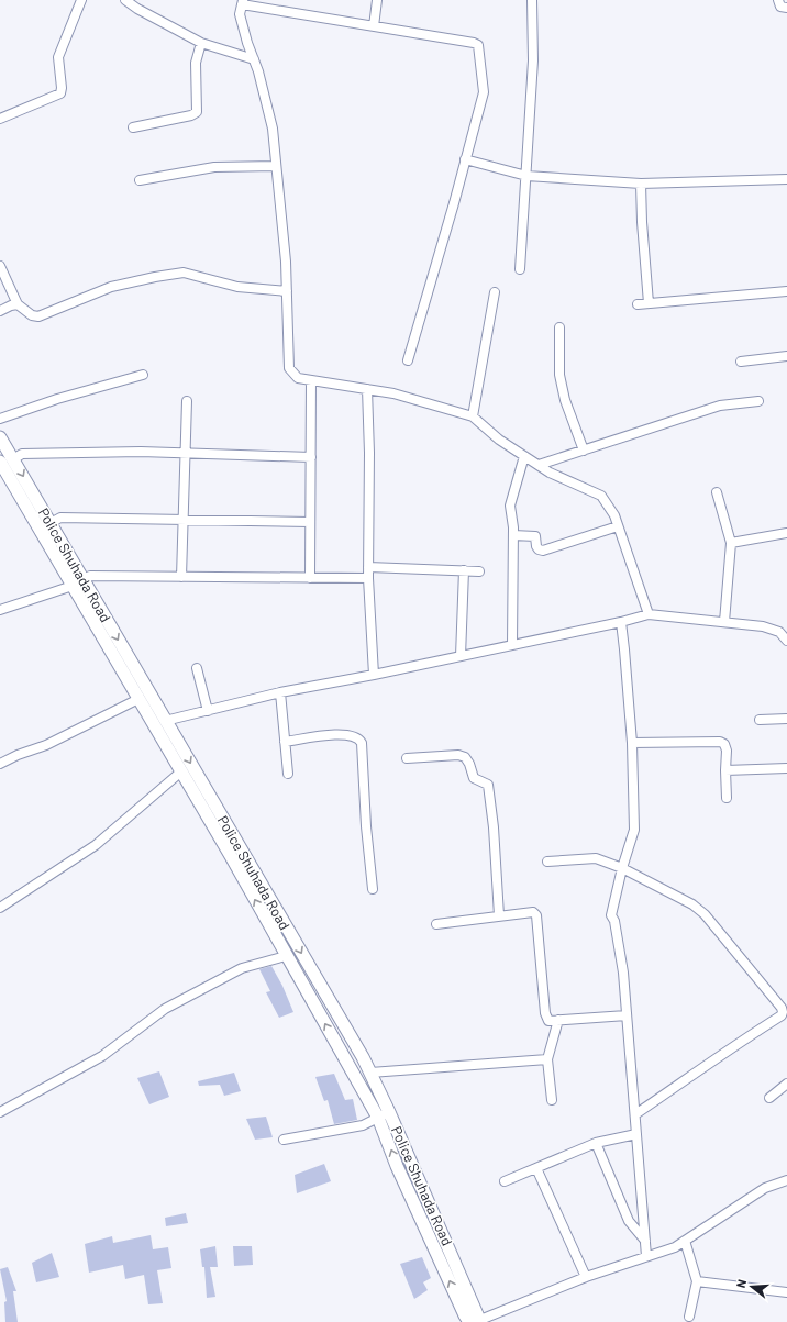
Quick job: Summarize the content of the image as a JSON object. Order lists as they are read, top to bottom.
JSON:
{
  "streets": {
    "main road": ["Police Shuhada Road"]
  },
  "north": "left"
}
